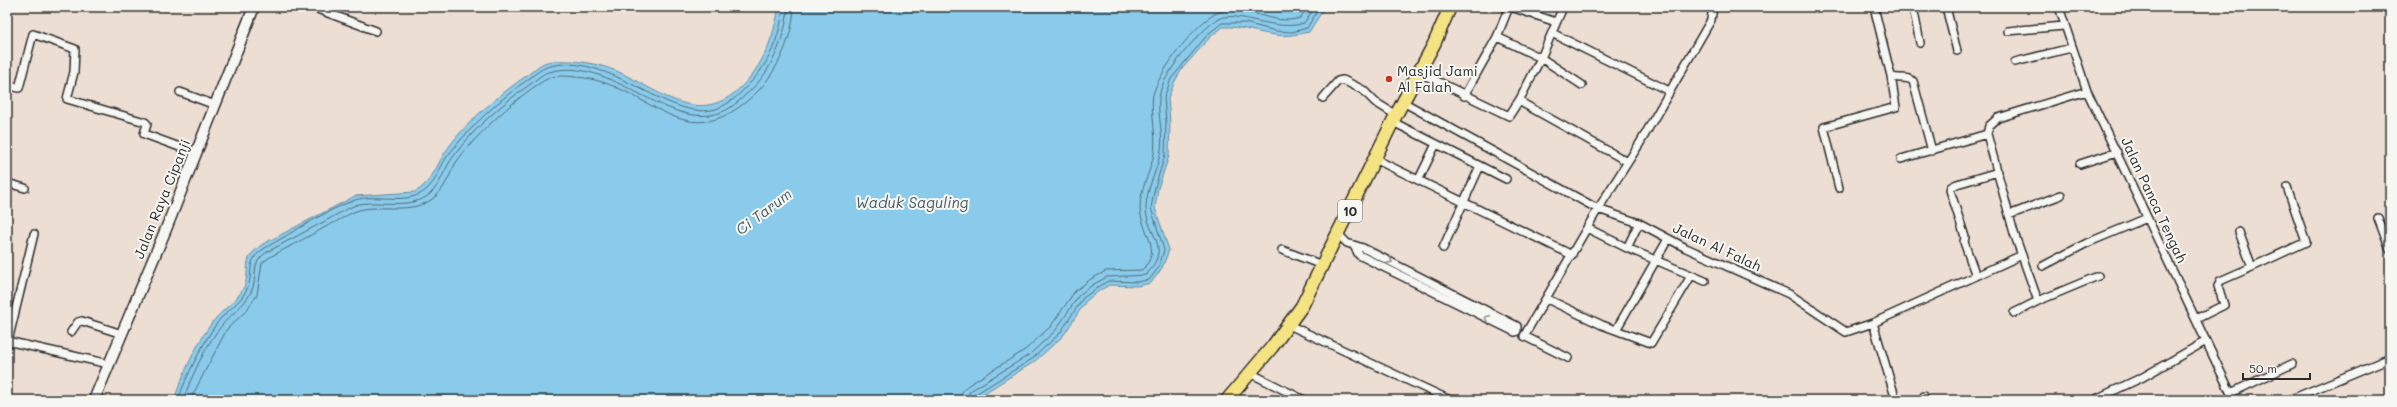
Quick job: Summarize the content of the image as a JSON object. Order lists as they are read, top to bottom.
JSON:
{
  "streets": {
    "highway": ["10"],
    "main road": ["Jalan Raya Cipanji"],
    "street": ["Jalan Panca Tengah", "Jalan Al Falah"]
  },
  "crossings": [
    ["10", "Jalan Al Falah"]
  ],
  "water": ["Waduk Saguling", "Ci Tarum"],
  "places": ["Masjid Jami Al Falah"],
  "scale_bar": "50 m"
}
